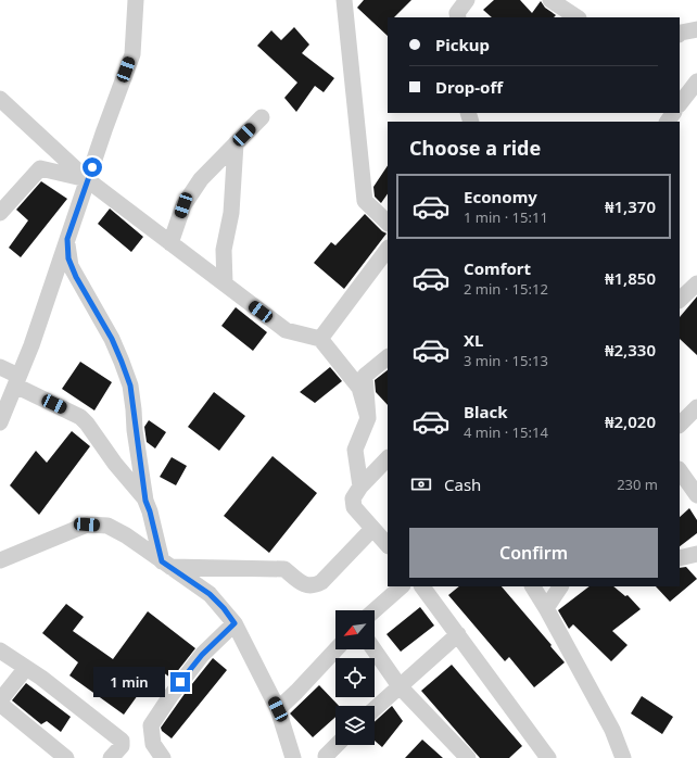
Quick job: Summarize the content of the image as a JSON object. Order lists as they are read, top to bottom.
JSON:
{
  "north": "bottom left",
  "page": {
    "banner": ["Pickup", "Drop-off"],
    "heading": "Choose a ride",
    "list": [
      {
        "name": "Economy",
        "note": "1 min · 15:11",
        "value": "₦1,370"
      },
      {
        "name": "Comfort",
        "note": "2 min · 15:12",
        "value": "₦1,850"
      },
      {
        "name": "XL",
        "note": "3 min · 15:13",
        "value": "₦2,330"
      },
      {
        "name": "Black",
        "note": "4 min · 15:14",
        "value": "₦2,020"
      }
    ],
    "pay": ["Cash", "230 m"],
    "buttons": "Confirm",
    "bubble": "1 min"
  }
}
